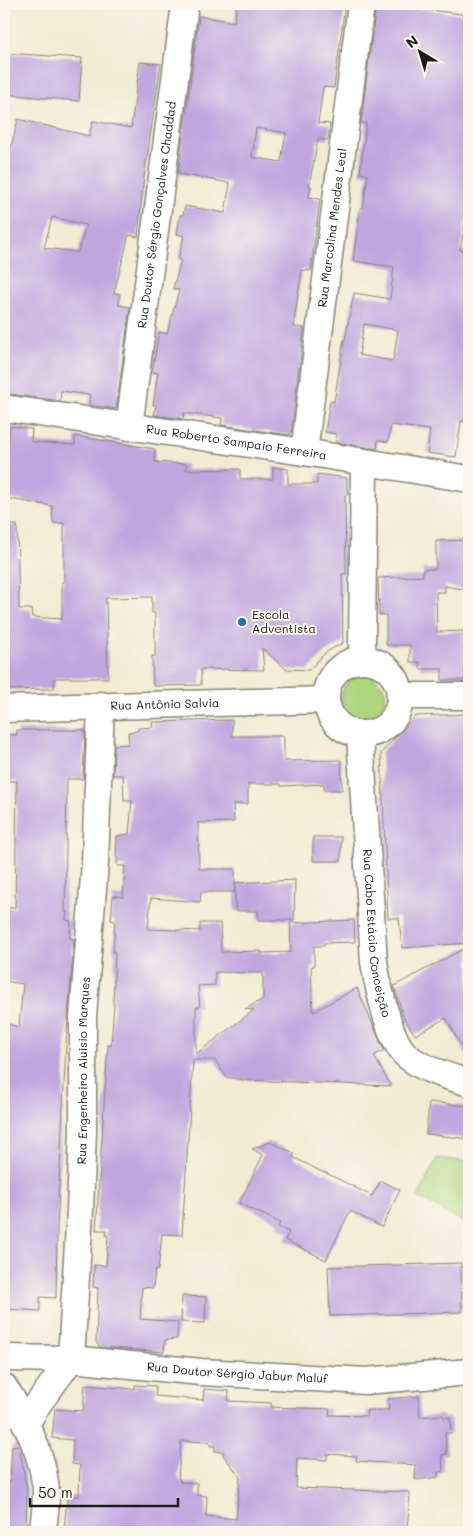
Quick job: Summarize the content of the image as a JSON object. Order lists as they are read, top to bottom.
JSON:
{
  "streets": {
    "street": [
      "Rua Doutor Sérgio Gonçalves Chaddad",
      "Rua Marcolina Mendes Leal",
      "Rua Roberto Sampaio Ferreira",
      "Rua Antônio Salvia",
      "Rua Cabo Estácio Conceição",
      "Rua Engenheiro Aluisio Marques",
      "Rua Doutor Sérgio Jabur Maluf"
    ]
  },
  "crossings": [
    ["Rua Doutor Sérgio Gonçalves Chaddad", "Rua Roberto Sampaio Ferreira"],
    ["Rua Marcolina Mendes Leal", "Rua Roberto Sampaio Ferreira"],
    ["Rua Antônio Salvia", "Rua Cabo Estácio Conceição"],
    ["Rua Antônio Salvia", "Rua Engenheiro Aluisio Marques"],
    ["Rua Engenheiro Aluisio Marques", "Rua Doutor Sérgio Jabur Maluf"]
  ],
  "places": ["Escola Adventista"],
  "scale_bar": "50 m",
  "north": "top left"
}
